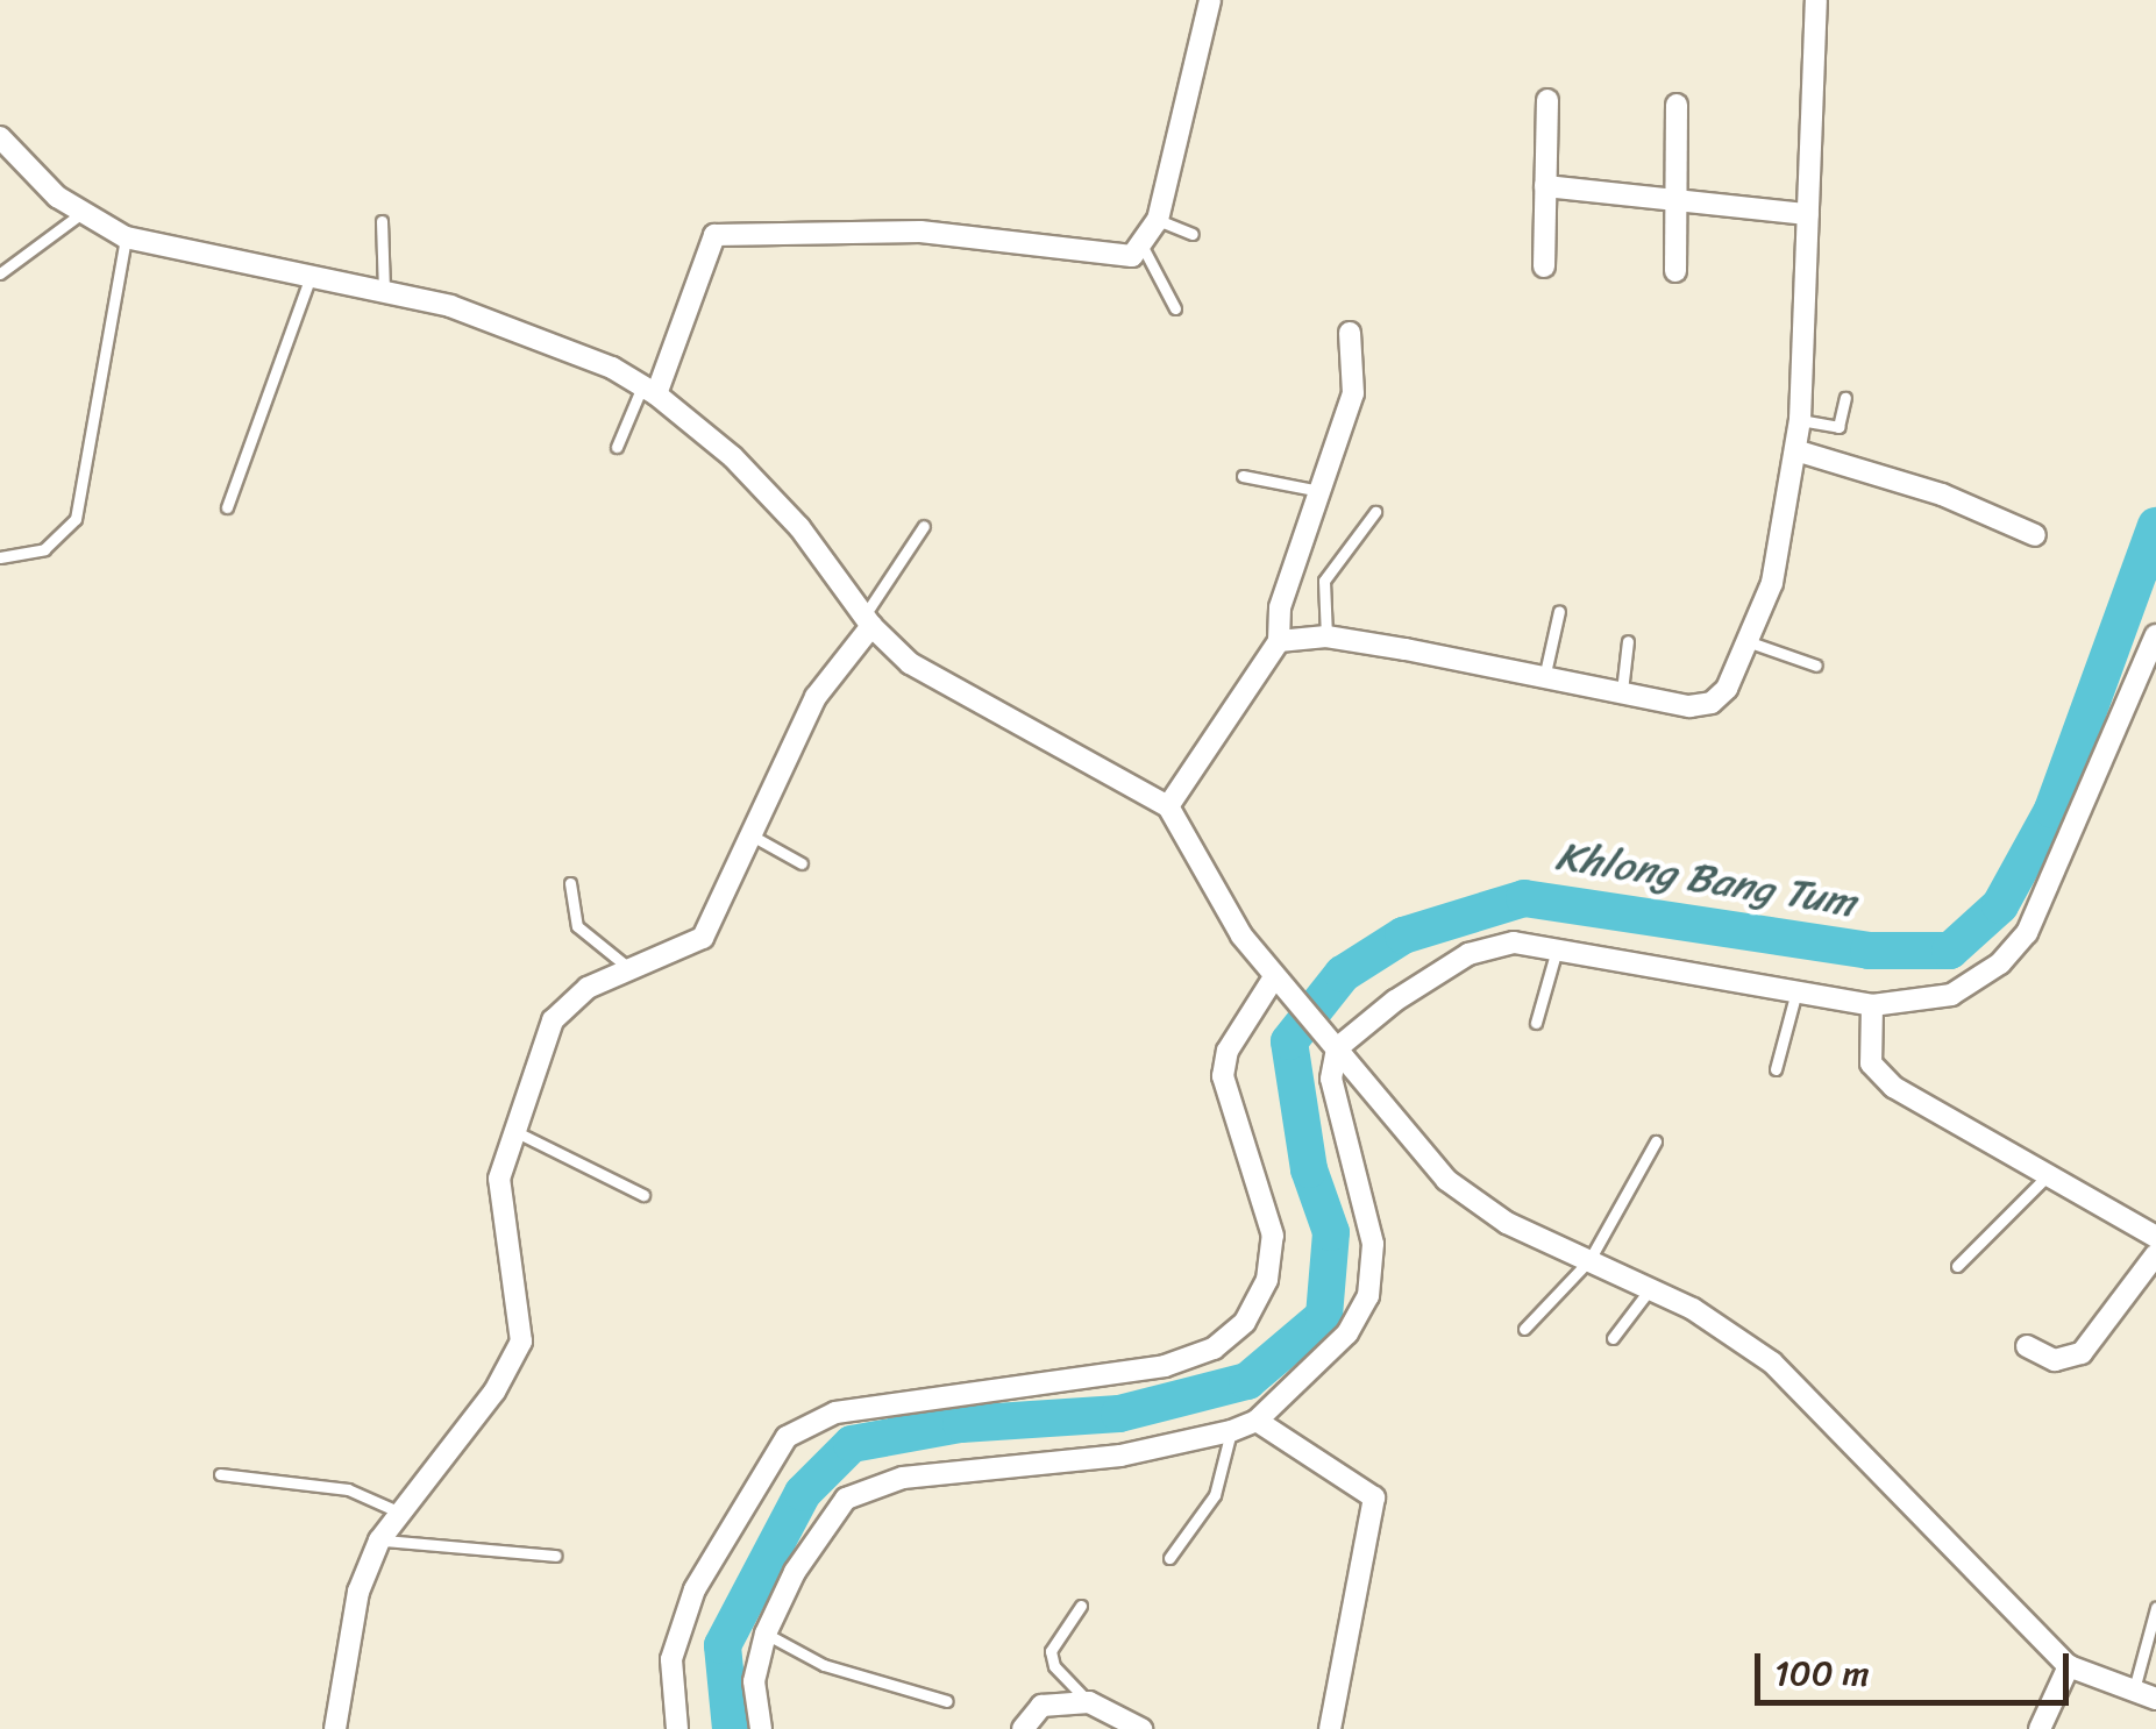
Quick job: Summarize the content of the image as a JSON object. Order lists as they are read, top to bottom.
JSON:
{
  "water": ["Khlong Bang Tum"],
  "scale_bar": "100 m"
}
